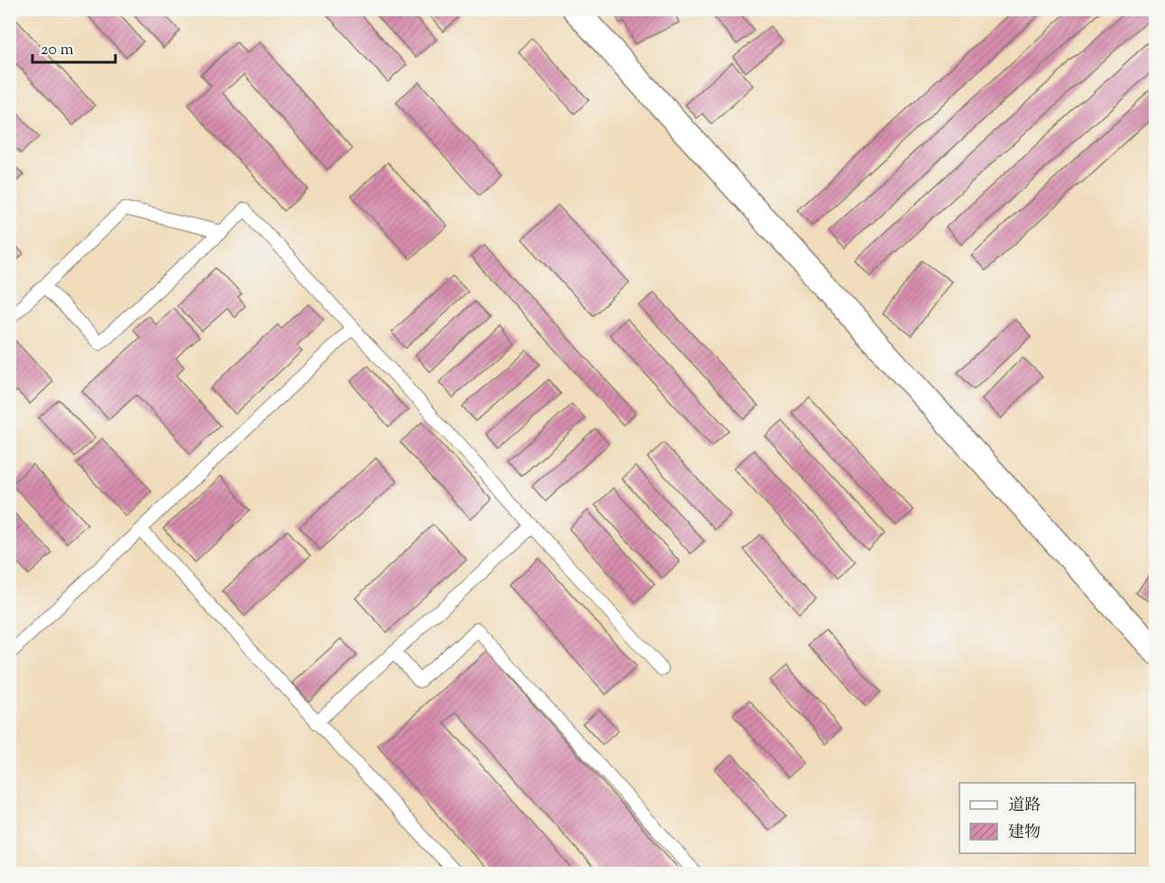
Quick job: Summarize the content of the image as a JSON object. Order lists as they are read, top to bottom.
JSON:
{
  "legend": ["道路", "建物"],
  "scale_bar": "20 m"
}
